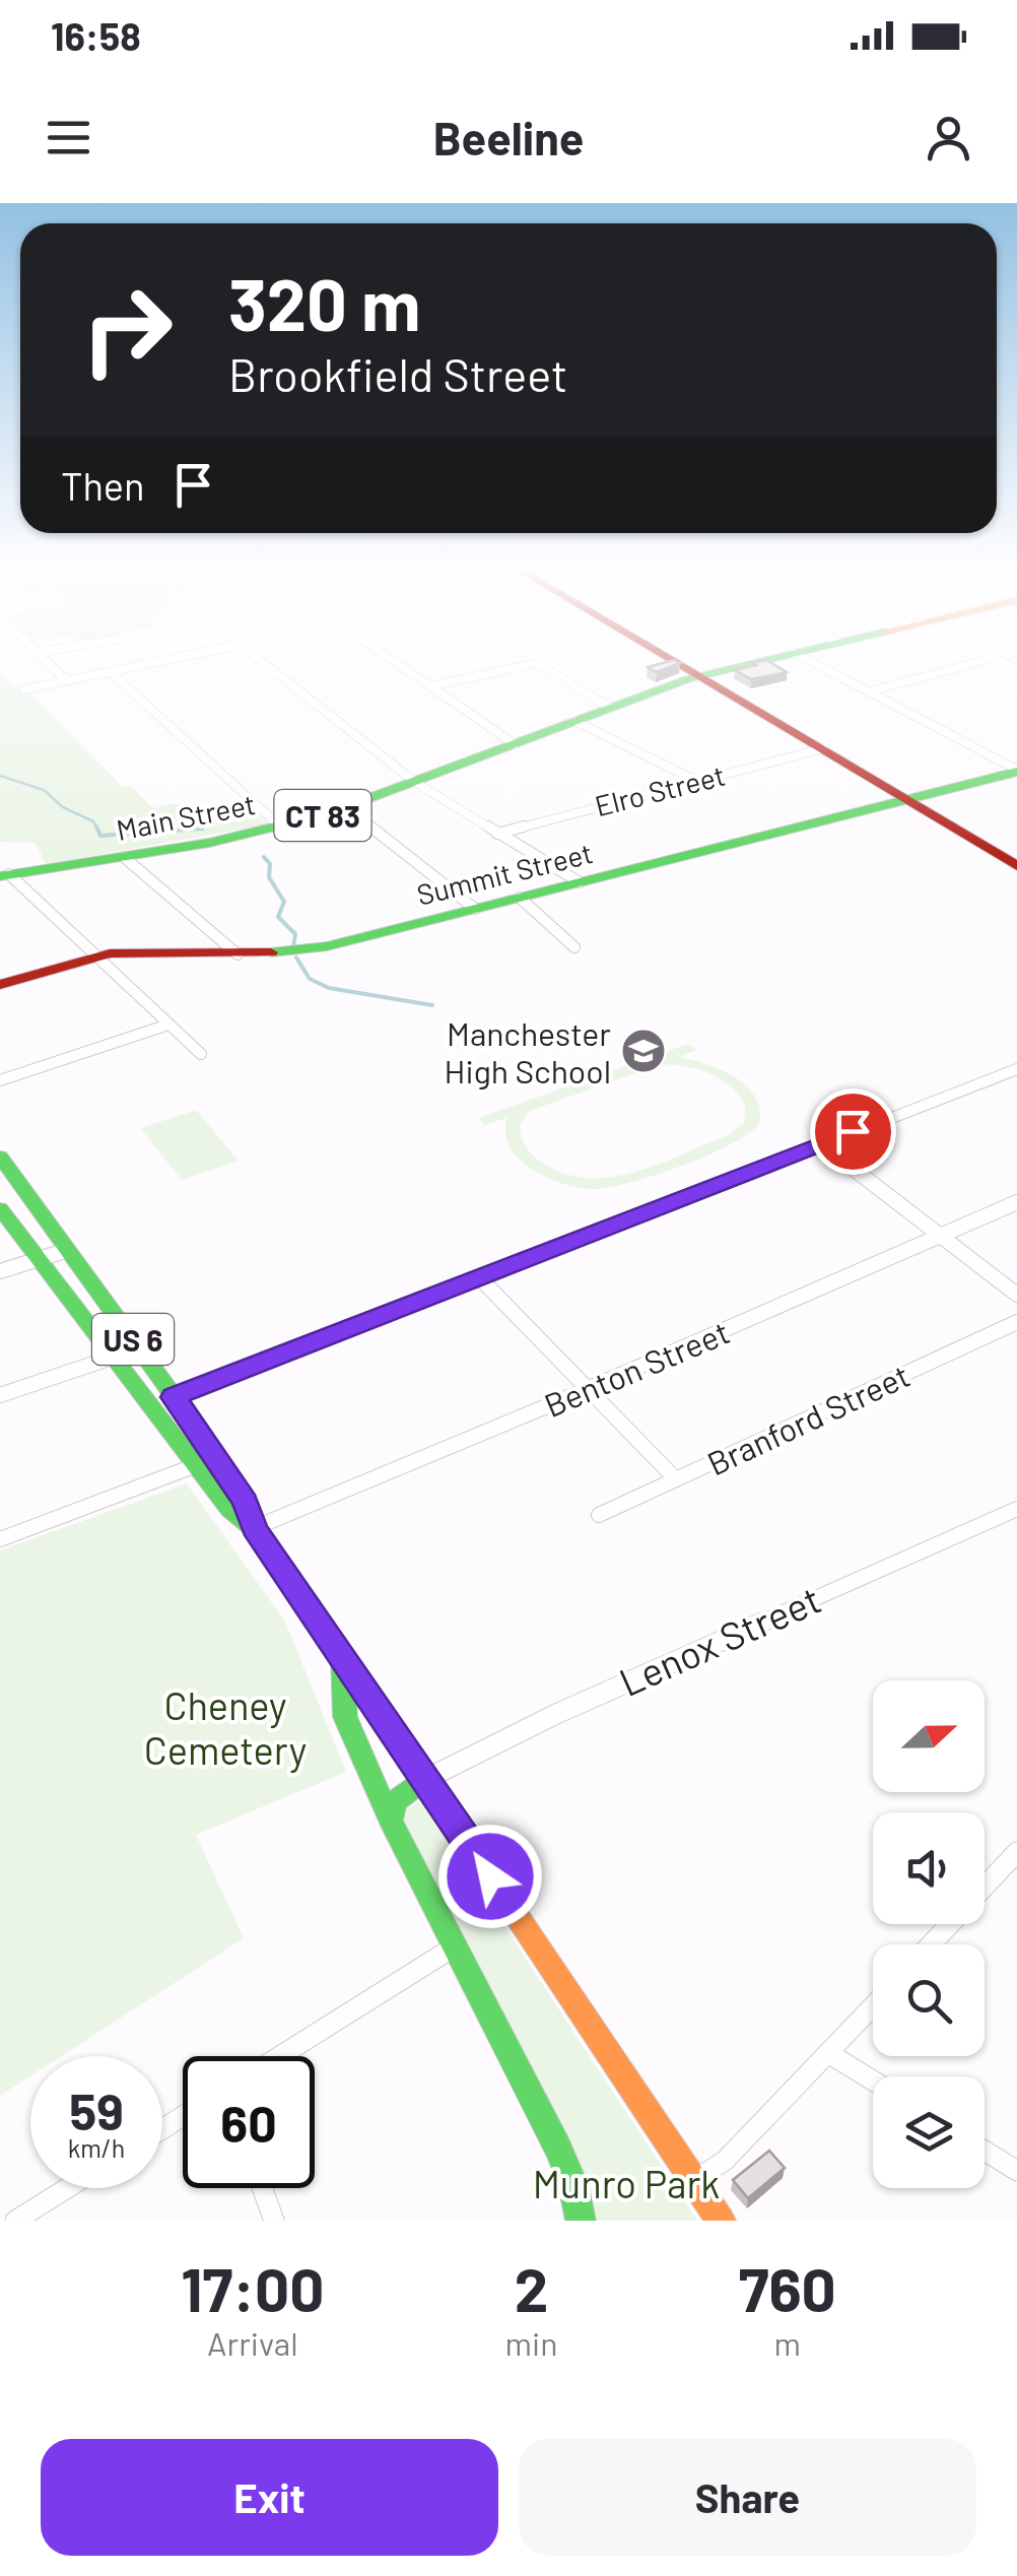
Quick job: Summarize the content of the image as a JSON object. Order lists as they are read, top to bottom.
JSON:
{
  "streets": {
    "main road": [
      "CT 83",
      "Main Street",
      "Summit Street",
      "US 6"
    ],
    "street": [
      "Elro Street",
      "Benton Street",
      "Branford Street",
      "Lenox Street"
    ]
  },
  "crossings": [
    ["US 6", "Benton Street"],
    ["US 6", "Lenox Street"]
  ],
  "parks": ["Cheney Cemetery", "Munro Park"],
  "places": {
    "school or university": ["Manchester High School"]
  },
  "north": "right",
  "page": {
    "status": "16:58",
    "header": "Beeline",
    "turn": ["320 m", "Brookfield Street"],
    "then": "Then",
    "speed": "59 km/h",
    "limit": "60",
    "eta": [
      "17:00",
      "Arrival",
      "2",
      "min",
      "760",
      "m"
    ],
    "buttons": ["Exit", "Share"]
  }
}
